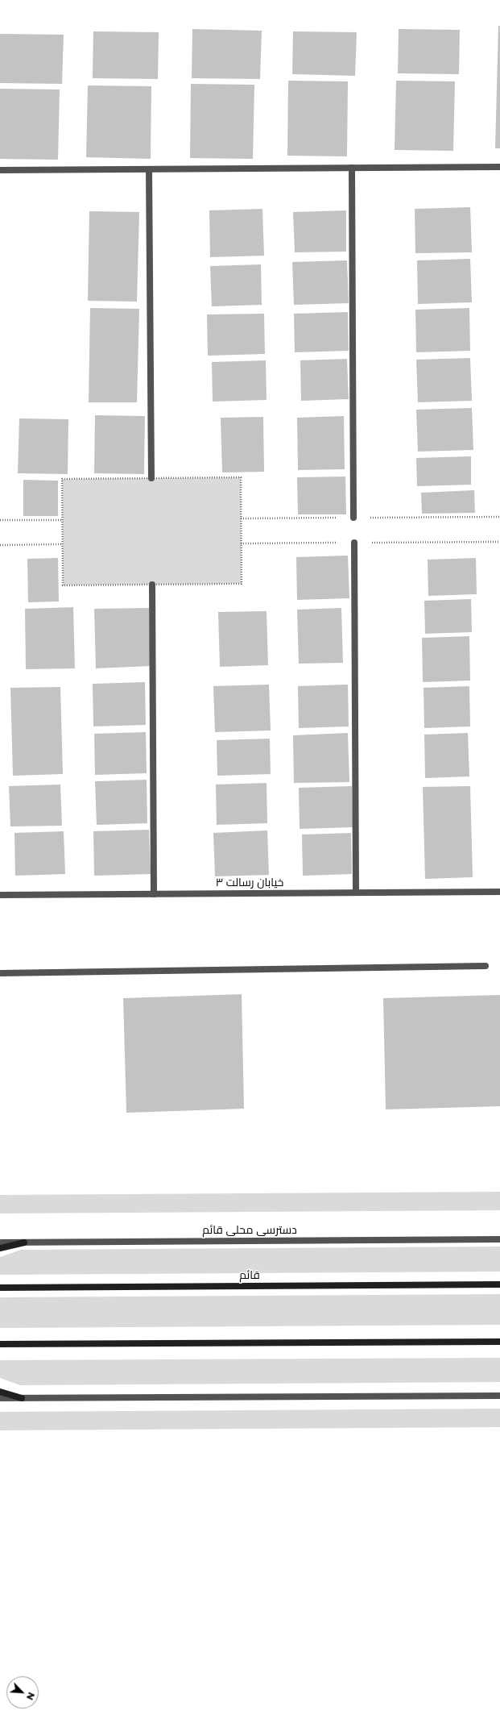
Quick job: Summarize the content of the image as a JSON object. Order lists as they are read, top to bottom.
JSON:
{
  "streets": {
    "main road": ["قائم"],
    "street": ["خیابان رسالت ۳", "دسترسی محلی قائم"]
  },
  "north": "bottom right"
}
